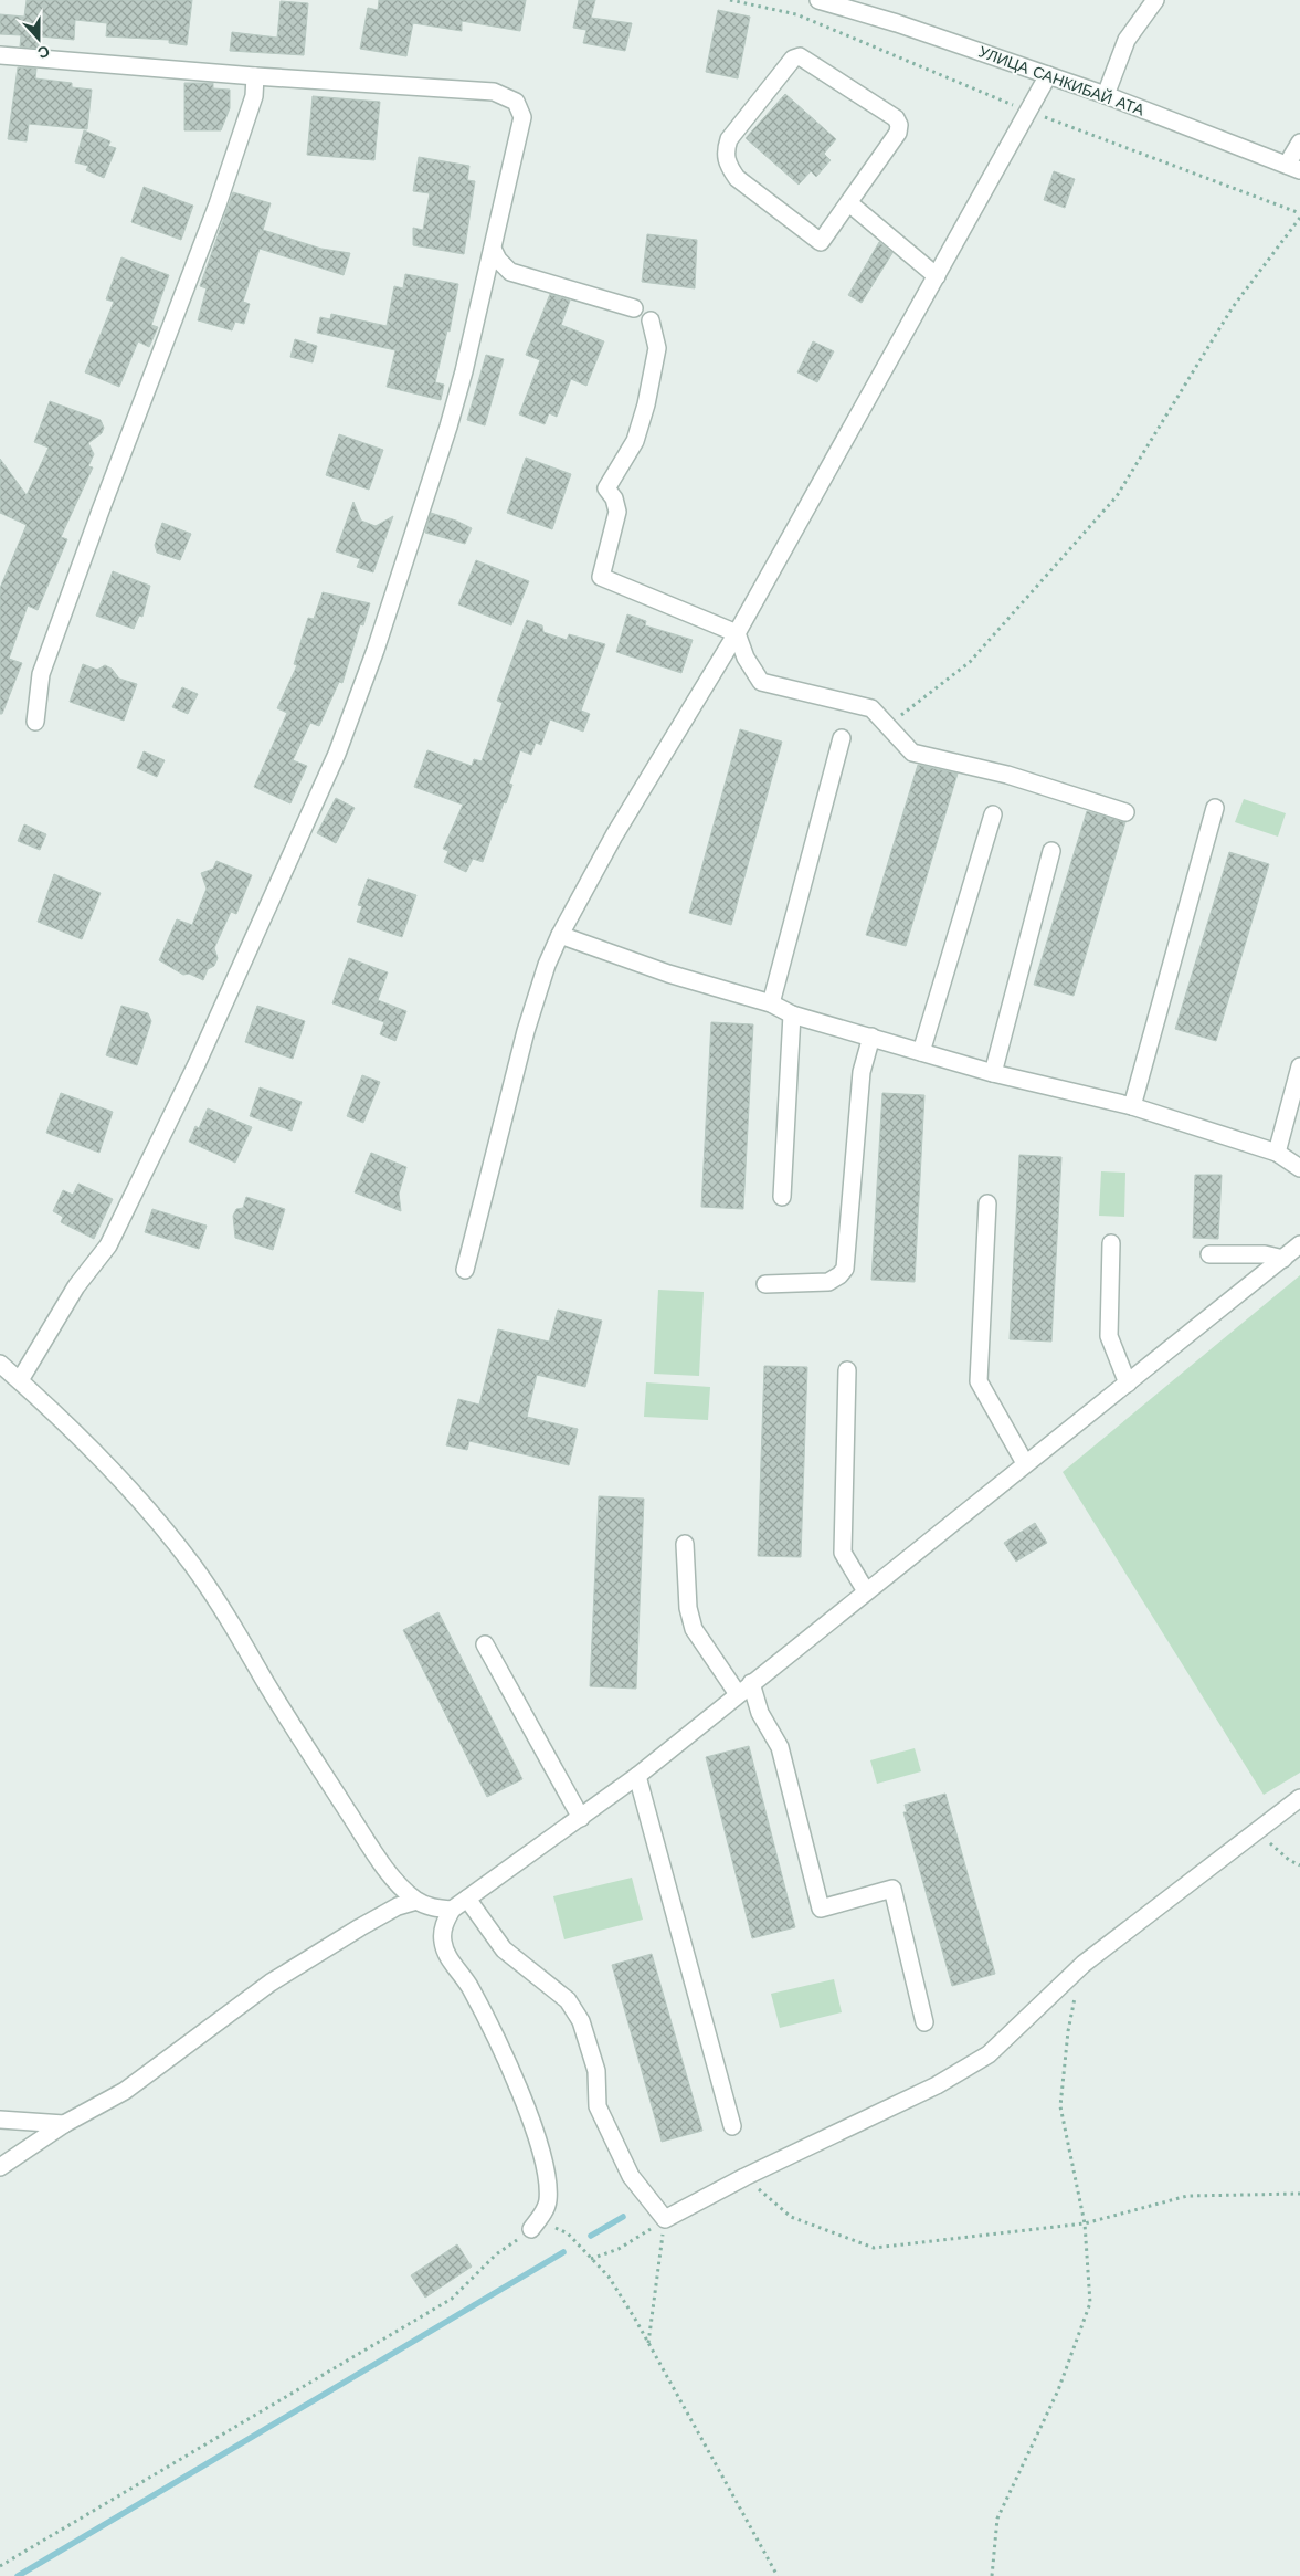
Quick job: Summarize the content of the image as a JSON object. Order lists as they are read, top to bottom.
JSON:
{
  "streets": {
    "street": ["УЛИЦА САНКИБАЙ АТА"]
  },
  "north": "bottom"
}
